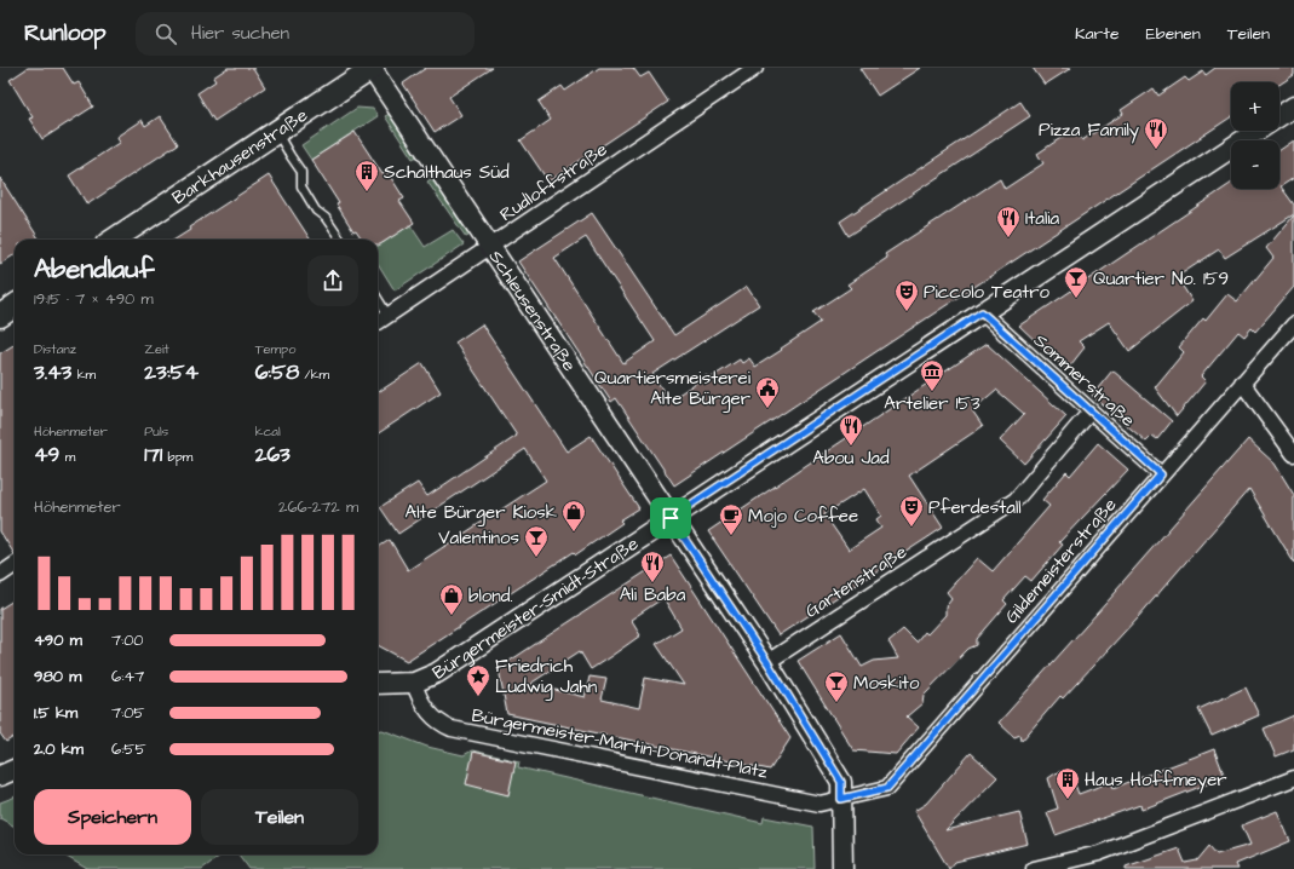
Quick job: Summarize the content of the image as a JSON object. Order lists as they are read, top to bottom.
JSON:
{
  "streets": {
    "main road": ["Barkhausenstraße"],
    "street": [
      "Rudloffstraße",
      "Schleusenstraße",
      "Sommerstraße",
      "Gildemeisterstraße",
      "Gartenstraße",
      "Bürgermeister-Smidt-Straße",
      "Bürgermeister-Martin-Donandt-Platz"
    ]
  },
  "crossings": [
    ["Barkhausenstraße", "Schleusenstraße"],
    ["Rudloffstraße", "Schleusenstraße"],
    ["Schleusenstraße", "Gildemeisterstraße"],
    ["Schleusenstraße", "Gartenstraße"],
    ["Schleusenstraße", "Bürgermeister-Smidt-Straße"],
    ["Schleusenstraße", "Bürgermeister-Martin-Donandt-Platz"],
    ["Sommerstraße", "Gildemeisterstraße"],
    ["Sommerstraße", "Gartenstraße"],
    ["Sommerstraße", "Bürgermeister-Smidt-Straße"],
    ["Gildemeisterstraße", "Bürgermeister-Martin-Donandt-Platz"],
    ["Bürgermeister-Smidt-Straße", "Bürgermeister-Martin-Donandt-Platz"]
  ],
  "places": {
    "restaurant": [
      "Pizza Family",
      "Italia",
      "Abou Jad",
      "Ali Baba"
    ],
    "building": ["Schalthaus Süd", "Haus Hoffmeyer"],
    "bar": ["Quartier No. 159", "Valentinos", "Moskito"],
    "theatre": ["Piccolo Teatro", "Pferdestall"],
    "museum": ["Artelier 153"],
    "public building": ["Quartiersmeisterei Alte Bürger"],
    "shop": ["Alte Bürger Kiosk", "blond."],
    "cafe": ["Mojo Coffee"],
    "place": ["Friedrich Ludwig Jahn"]
  },
  "page": {
    "header": "Runloop",
    "search": "Hier suchen",
    "nav": ["Karte", "Ebenen", "Teilen"],
    "map_buttons": ["+", "−"],
    "heading": ["Abendlauf", "19:15 · 7 × 490 m"],
    "stats": [
      ["Distanz", "3.43 km"],
      ["Zeit", "23:54"],
      ["Tempo", "6:58 /km"],
      ["Höhenmeter", "49 m"],
      ["Puls", "171 bpm"],
      ["kcal", "263"]
    ],
    "chart": ["Höhenmeter", "266–272 m"],
    "list": [
      {
        "name": "490 m",
        "note": "7:00"
      },
      {
        "name": "980 m",
        "note": "6:47"
      },
      {
        "name": "1.5 km",
        "note": "7:05"
      },
      {
        "name": "2.0 km",
        "note": "6:55"
      }
    ],
    "buttons": ["Speichern", "Teilen"]
  }
}
